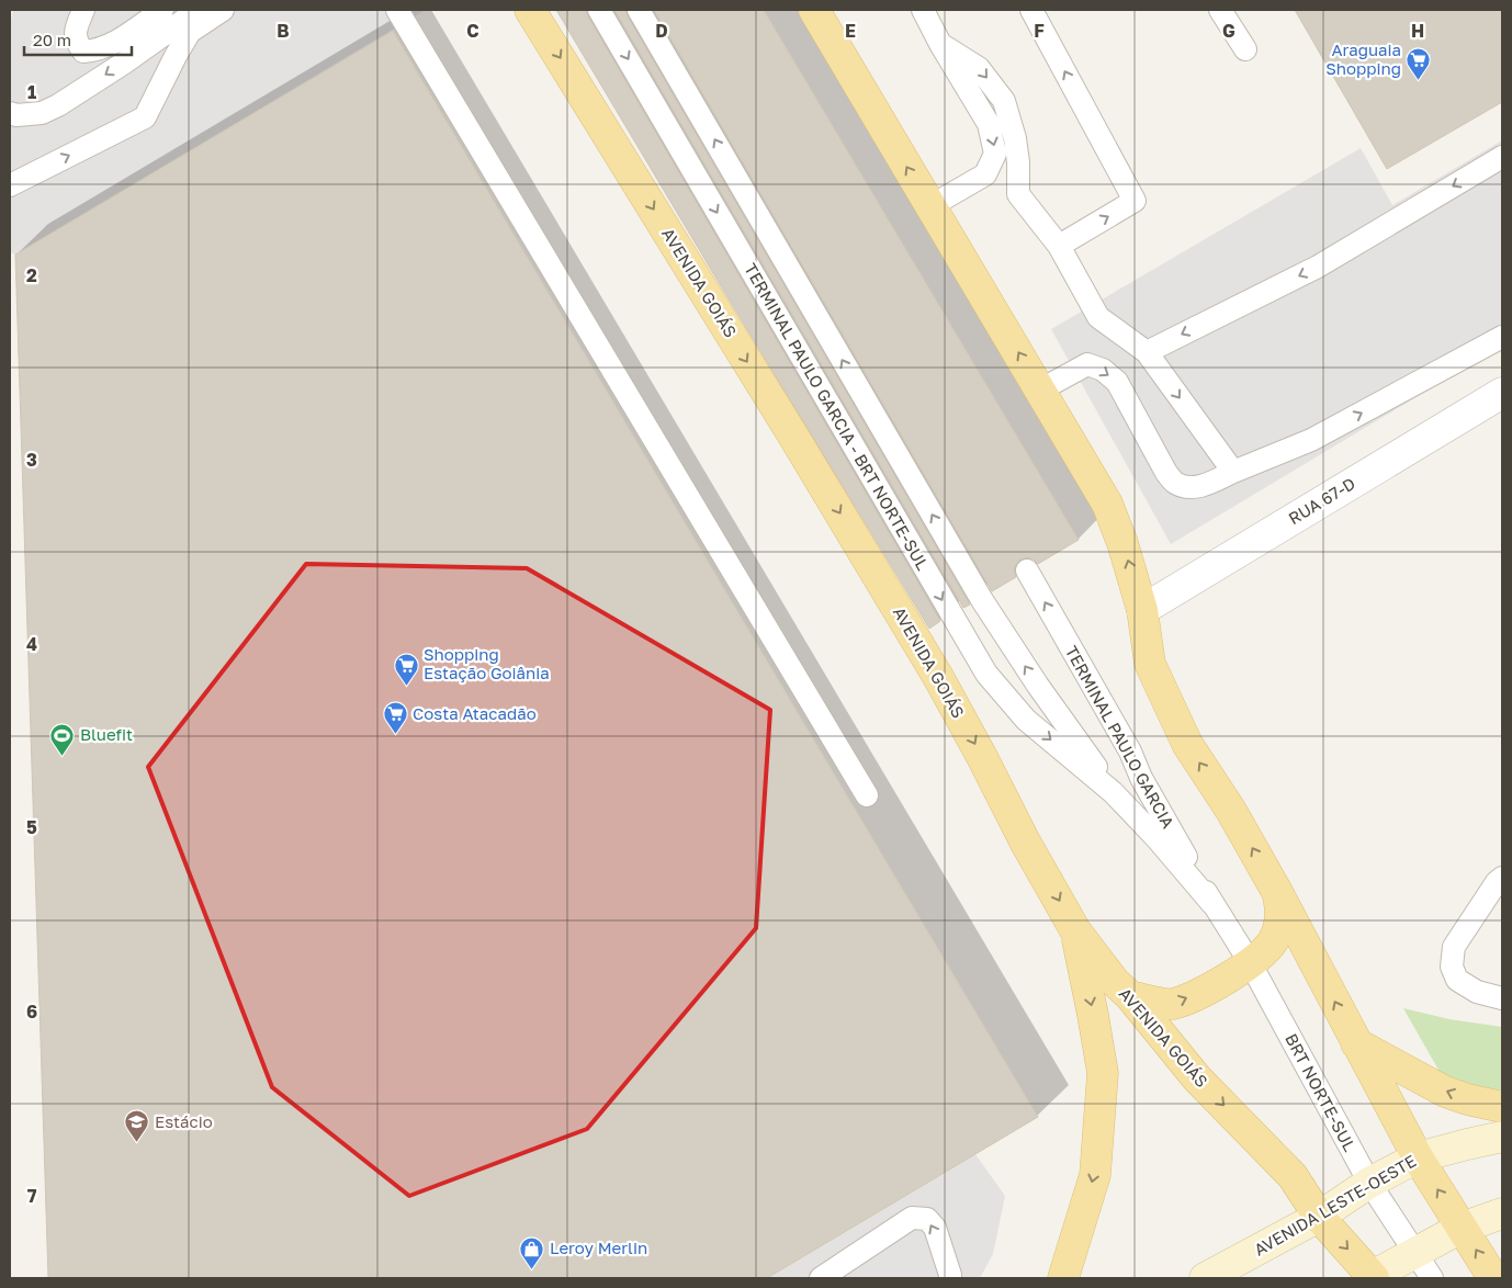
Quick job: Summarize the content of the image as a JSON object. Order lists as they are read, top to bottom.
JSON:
{
  "streets": {
    "main road": ["AVENIDA GOIÁS", "AVENIDA LESTE-OESTE"],
    "street": ["RUA 67-D"],
    "lane": ["TERMINAL PAULO GARCIA - BRT NORTE-SUL", "TERMINAL PAULO GARCIA", "BRT NORTE-SUL"]
  },
  "crossings": [
    ["AVENIDA GOIÁS", "AVENIDA LESTE-OESTE"],
    ["TERMINAL PAULO GARCIA - BRT NORTE-SUL", "TERMINAL PAULO GARCIA"],
    ["TERMINAL PAULO GARCIA - BRT NORTE-SUL", "BRT NORTE-SUL"],
    ["TERMINAL PAULO GARCIA", "BRT NORTE-SUL"],
    ["BRT NORTE-SUL", "AVENIDA LESTE-OESTE"]
  ],
  "one_way": ["TERMINAL PAULO GARCIA"],
  "places": {
    "supermarket": ["Araguaia Shopping", "Shopping Estação Goiânia", "Costa Atacadão"],
    "sports": ["Bluefit"],
    "school or university": ["Estácio"],
    "shop": ["Leroy Merlin"]
  },
  "scale_bar": "20 m",
  "grid": {
    "columns": [
      "B",
      "C",
      "D",
      "E",
      "F",
      "G",
      "H"
    ],
    "rows": [
      "1",
      "2",
      "3",
      "4",
      "5",
      "6",
      "7"
    ]
  }
}
